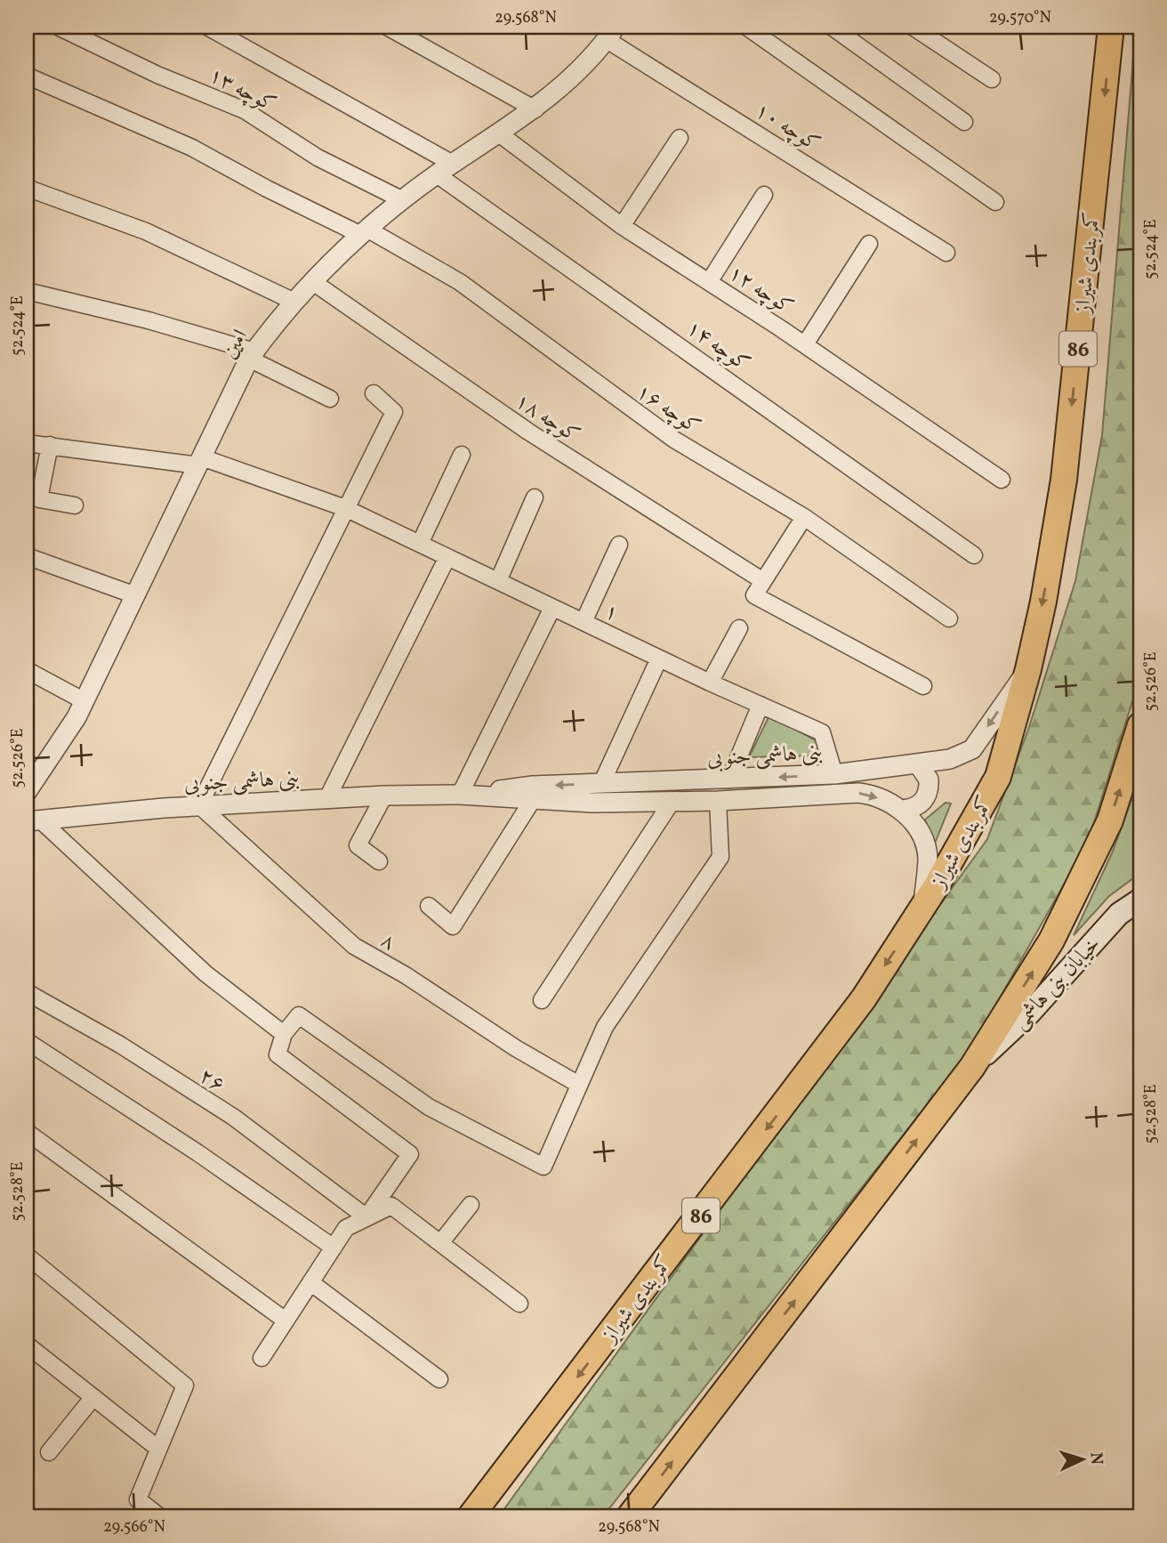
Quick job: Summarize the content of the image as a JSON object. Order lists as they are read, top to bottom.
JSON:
{
  "streets": {
    "highway": ["کمربندی شیراز", "86"],
    "main road": ["خیابان بنی هاشمی"],
    "street": [
      "کوچه ۱۳",
      "کوچه ۱۰",
      "کوچه ۱۲",
      "امین",
      "کوچه ۱۴",
      "کوچه ۱۶",
      "کوچه ۱۸",
      "۱",
      "بنی هاشمی جنوبی",
      "۸",
      "۲۶"
    ]
  },
  "crossings": [
    ["کوچه ۱۳", "امین"],
    ["کوچه ۱۰", "امین"],
    ["کمربندی شیراز", "بنی هاشمی جنوبی"],
    ["کوچه ۱۲", "امین"],
    ["امین", "کوچه ۱۴"],
    ["امین", "کوچه ۱۶"],
    ["امین", "کوچه ۱۸"],
    ["امین", "۱"],
    ["۱", "بنی هاشمی جنوبی"],
    ["بنی هاشمی جنوبی", "۸"]
  ],
  "north": "right",
  "coordinates": [
    "29.568°N",
    "29.570°N",
    "52.524°E",
    "52.526°E",
    "52.528°E",
    "29.566°N"
  ]
}
